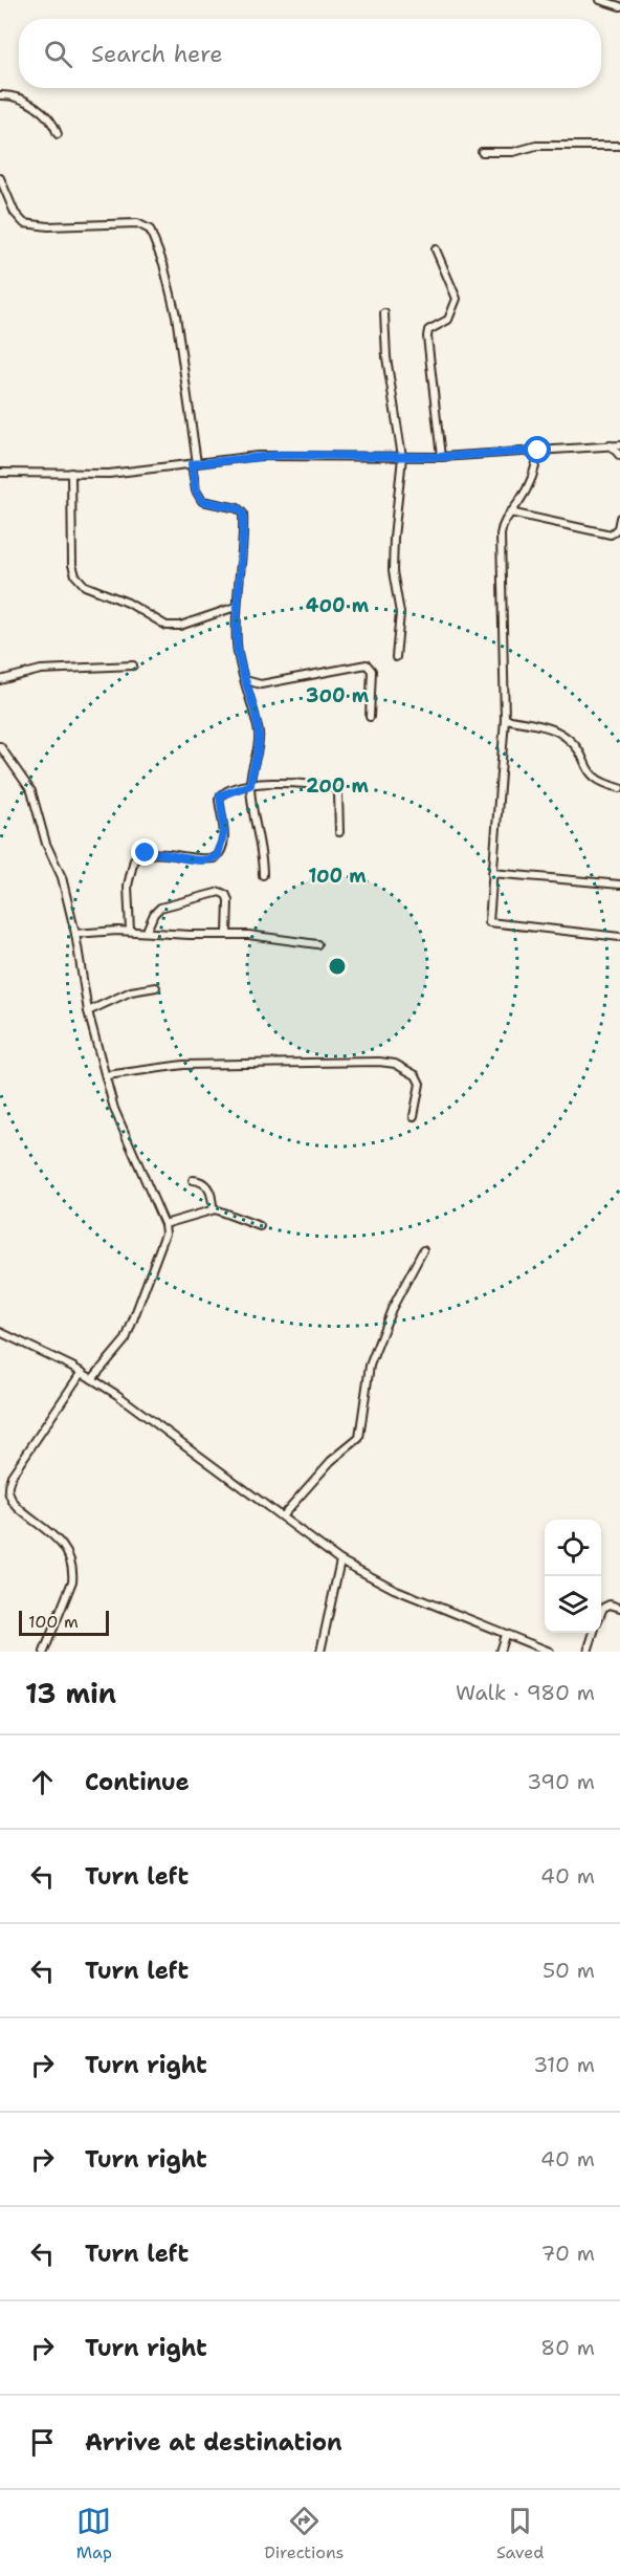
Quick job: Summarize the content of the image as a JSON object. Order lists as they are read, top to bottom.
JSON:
{
  "scale_bar": "100 m",
  "page": {
    "search": "Search here",
    "scale": "100 m",
    "heading": ["13 min", "Walk · 980 m"],
    "list": [
      ["Continue", "390 m"],
      ["Turn left", "40 m"],
      ["Turn left", "50 m"],
      ["Turn right", "310 m"],
      ["Turn right", "40 m"],
      ["Turn left", "70 m"],
      ["Turn right", "80 m"],
      "Arrive at destination"
    ],
    "nav": ["Map", "Directions", "Saved"]
  },
  "rings": [
    "400 m",
    "300 m",
    "200 m",
    "100 m"
  ]
}
